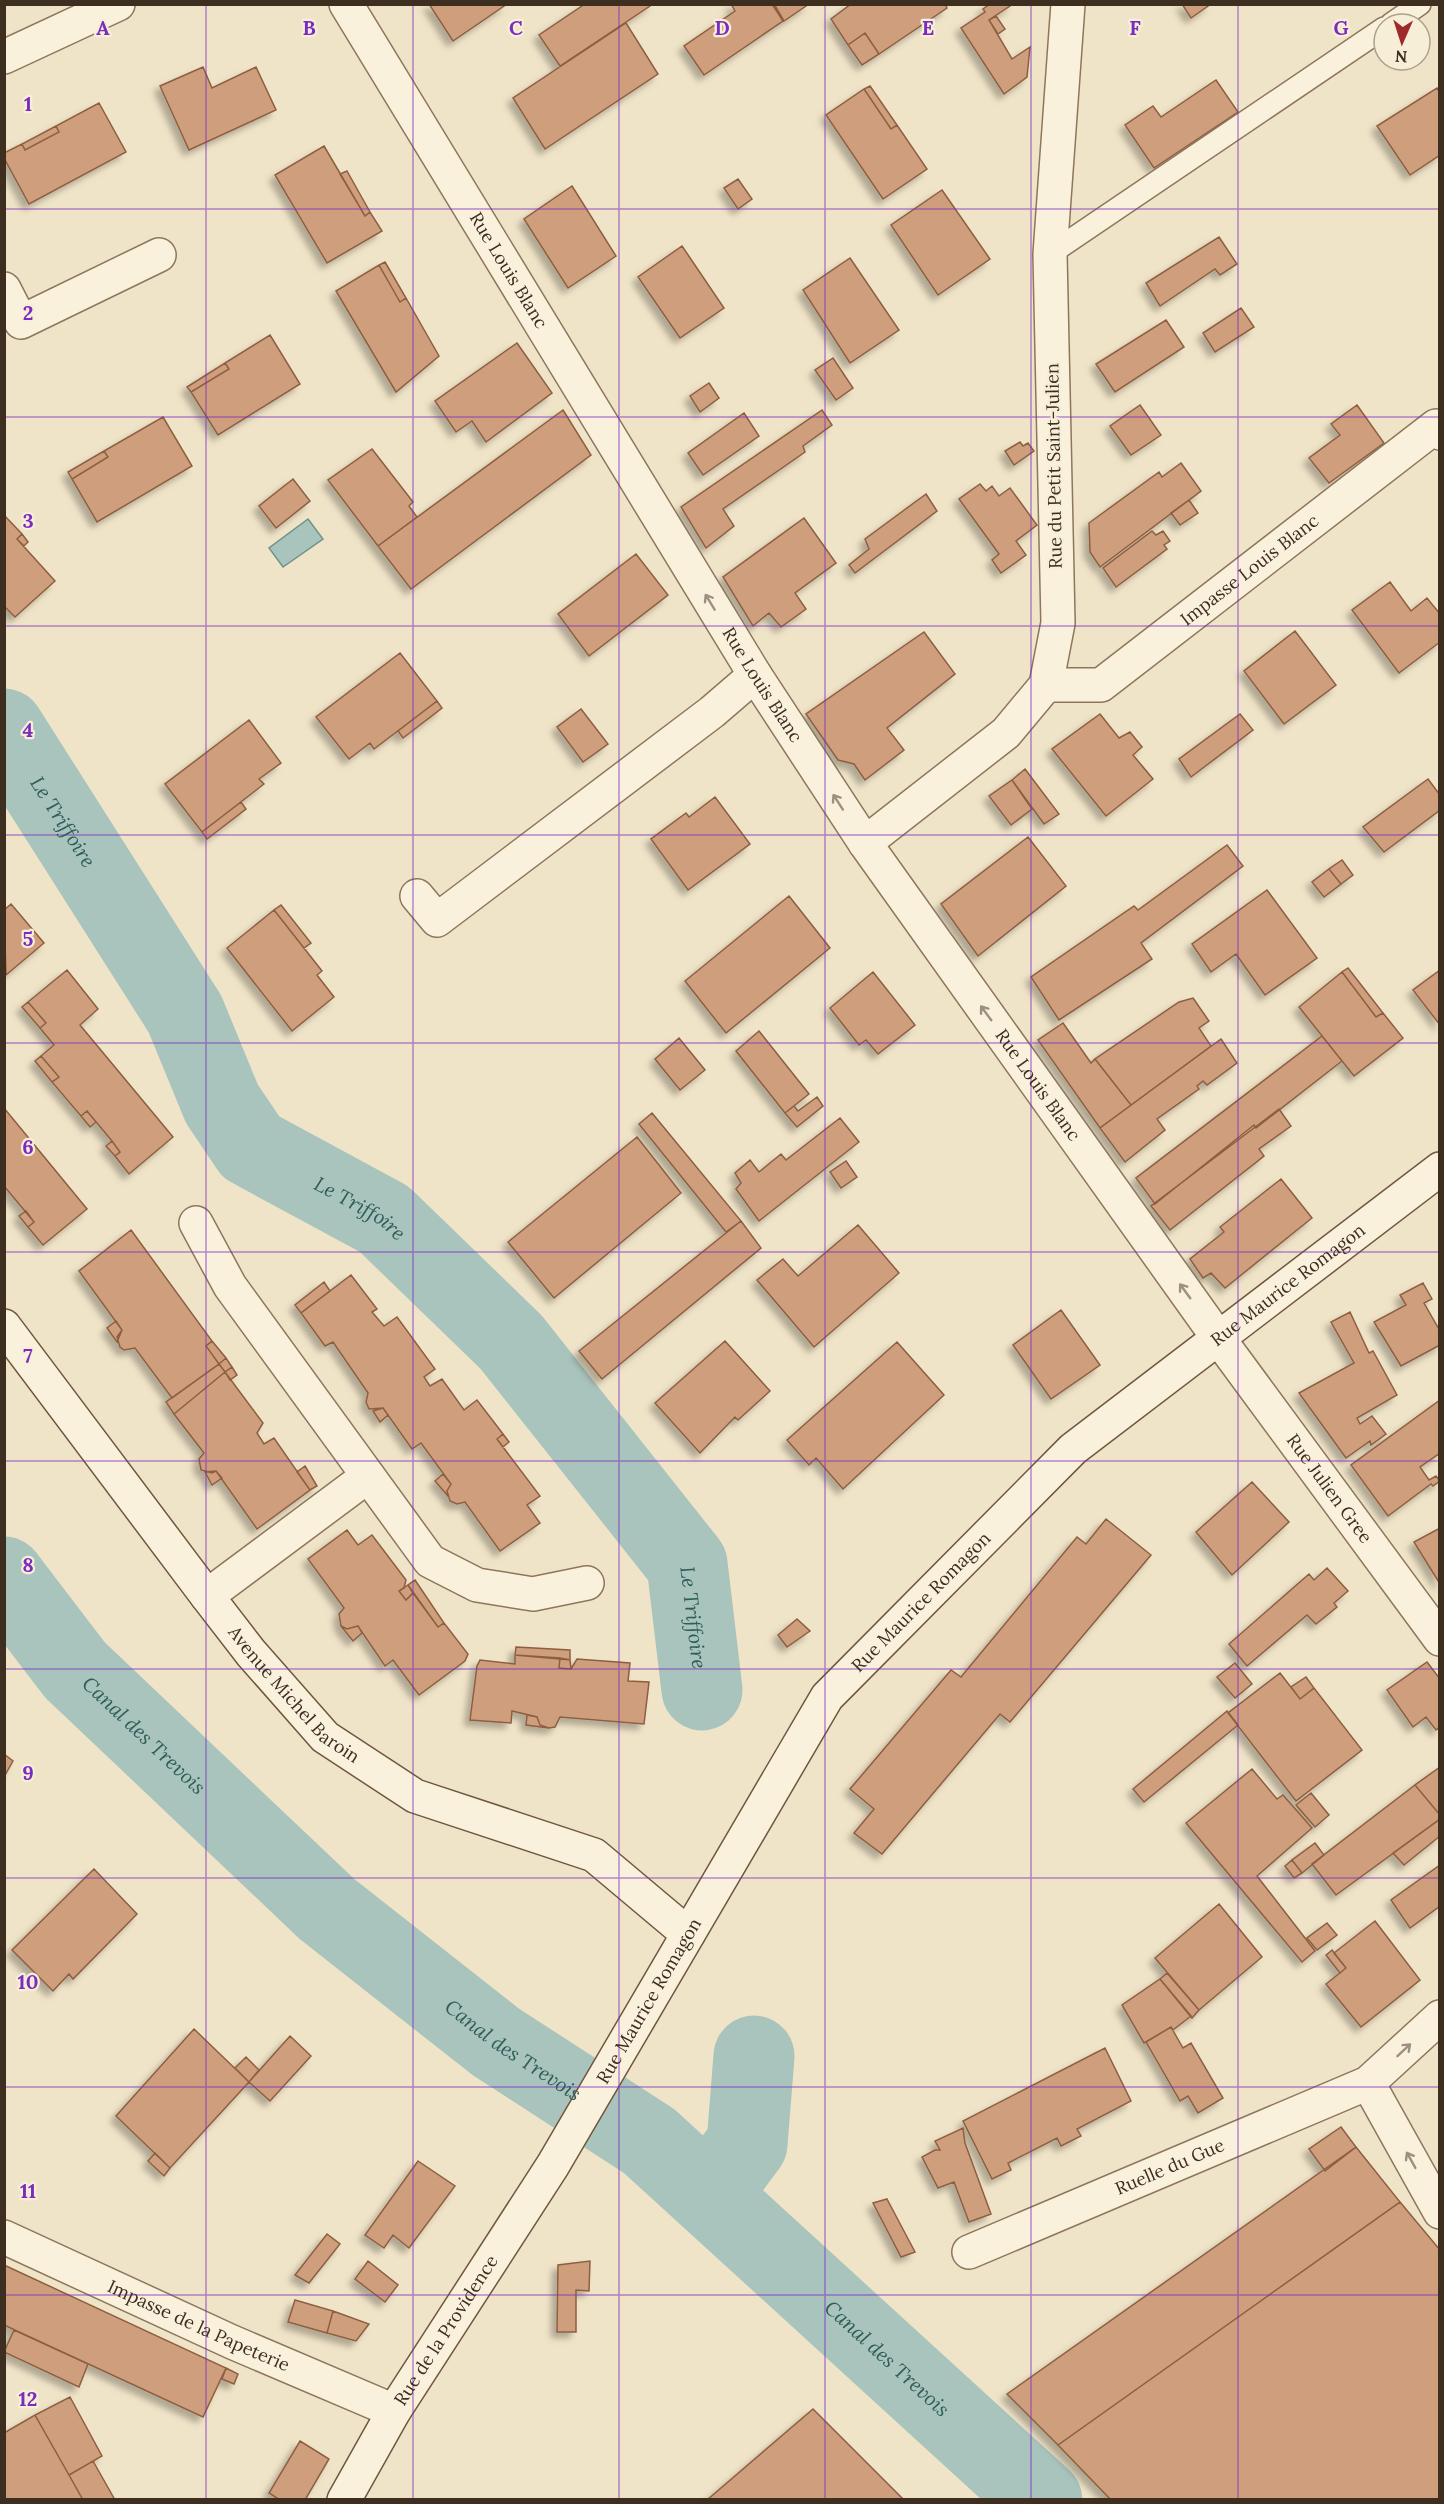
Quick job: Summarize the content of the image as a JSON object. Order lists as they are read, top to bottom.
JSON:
{
  "streets": {
    "street": [
      "Rue Louis Blanc",
      "Rue du Petit Saint-Julien",
      "Impasse Louis Blanc",
      "Rue Maurice Romagon",
      "Rue Julien Gree",
      "Avenue Michel Baroin",
      "Ruelle du Gue",
      "Impasse de la Papeterie",
      "Rue de la Providence"
    ]
  },
  "crossings": [
    ["Rue Louis Blanc", "Rue du Petit Saint-Julien"],
    ["Rue Louis Blanc", "Rue Maurice Romagon"],
    ["Rue Louis Blanc", "Rue Julien Gree"],
    ["Rue du Petit Saint-Julien", "Impasse Louis Blanc"],
    ["Rue Maurice Romagon", "Rue Julien Gree"],
    ["Rue Maurice Romagon", "Avenue Michel Baroin"],
    ["Rue Maurice Romagon", "Rue de la Providence"],
    ["Impasse de la Papeterie", "Rue de la Providence"]
  ],
  "one_way": ["Rue Louis Blanc"],
  "water": ["Le Triffoire", "Canal des Trevois"],
  "north": "bottom",
  "grid": {
    "columns": [
      "A",
      "B",
      "C",
      "D",
      "E",
      "F",
      "G"
    ],
    "rows": [
      "1",
      "2",
      "3",
      "4",
      "5",
      "6",
      "7",
      "8",
      "9",
      "10",
      "11",
      "12"
    ]
  }
}
